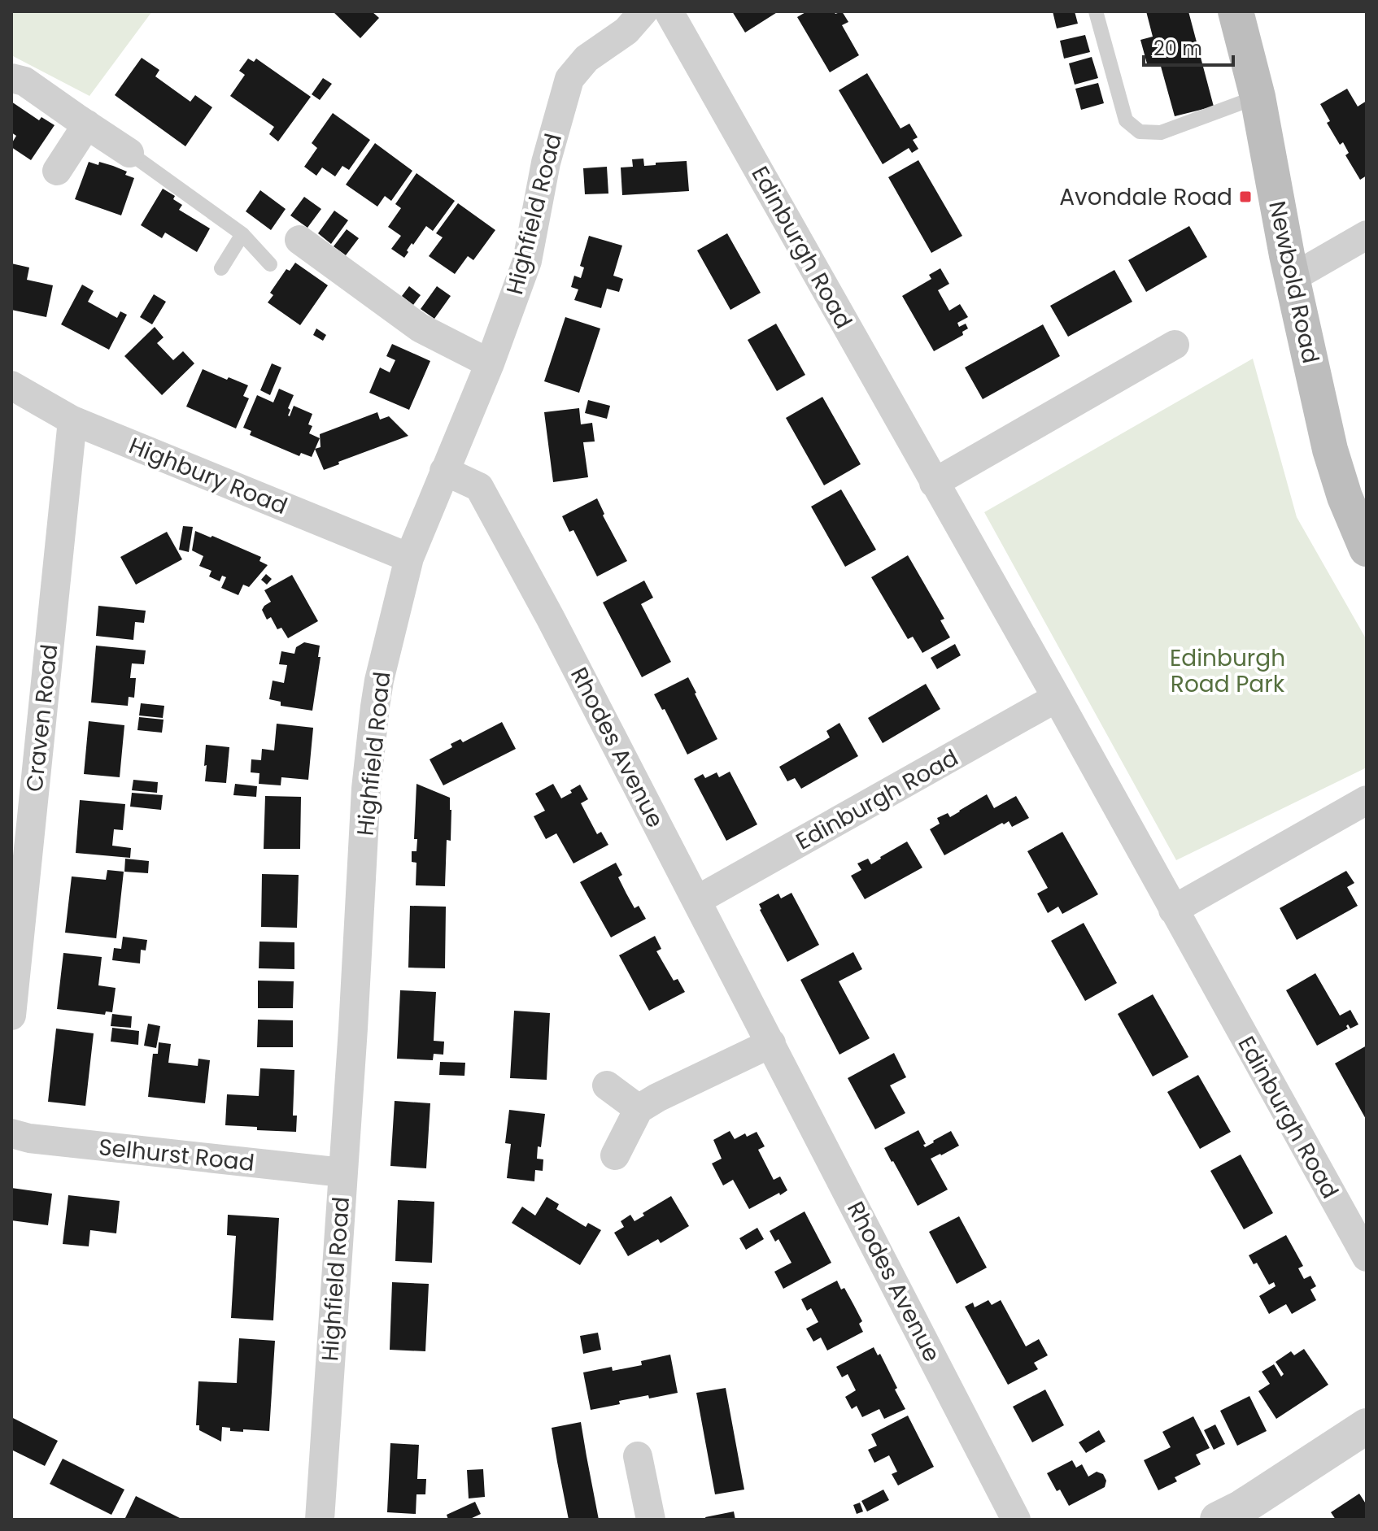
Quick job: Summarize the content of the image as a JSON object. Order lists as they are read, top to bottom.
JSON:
{
  "streets": {
    "main road": ["Newbold Road"],
    "street": [
      "Highfield Road",
      "Edinburgh Road",
      "Highbury Road",
      "Craven Road",
      "Rhodes Avenue",
      "Selhurst Road"
    ]
  },
  "crossings": [
    ["Highfield Road", "Highbury Road"],
    ["Highfield Road", "Rhodes Avenue"],
    ["Highfield Road", "Selhurst Road"],
    ["Edinburgh Road", "Rhodes Avenue"],
    ["Highbury Road", "Craven Road"]
  ],
  "parks": ["Edinburgh Road Park"],
  "places": {
    "transit": ["Avondale Road"]
  },
  "scale_bar": "20 m"
}
